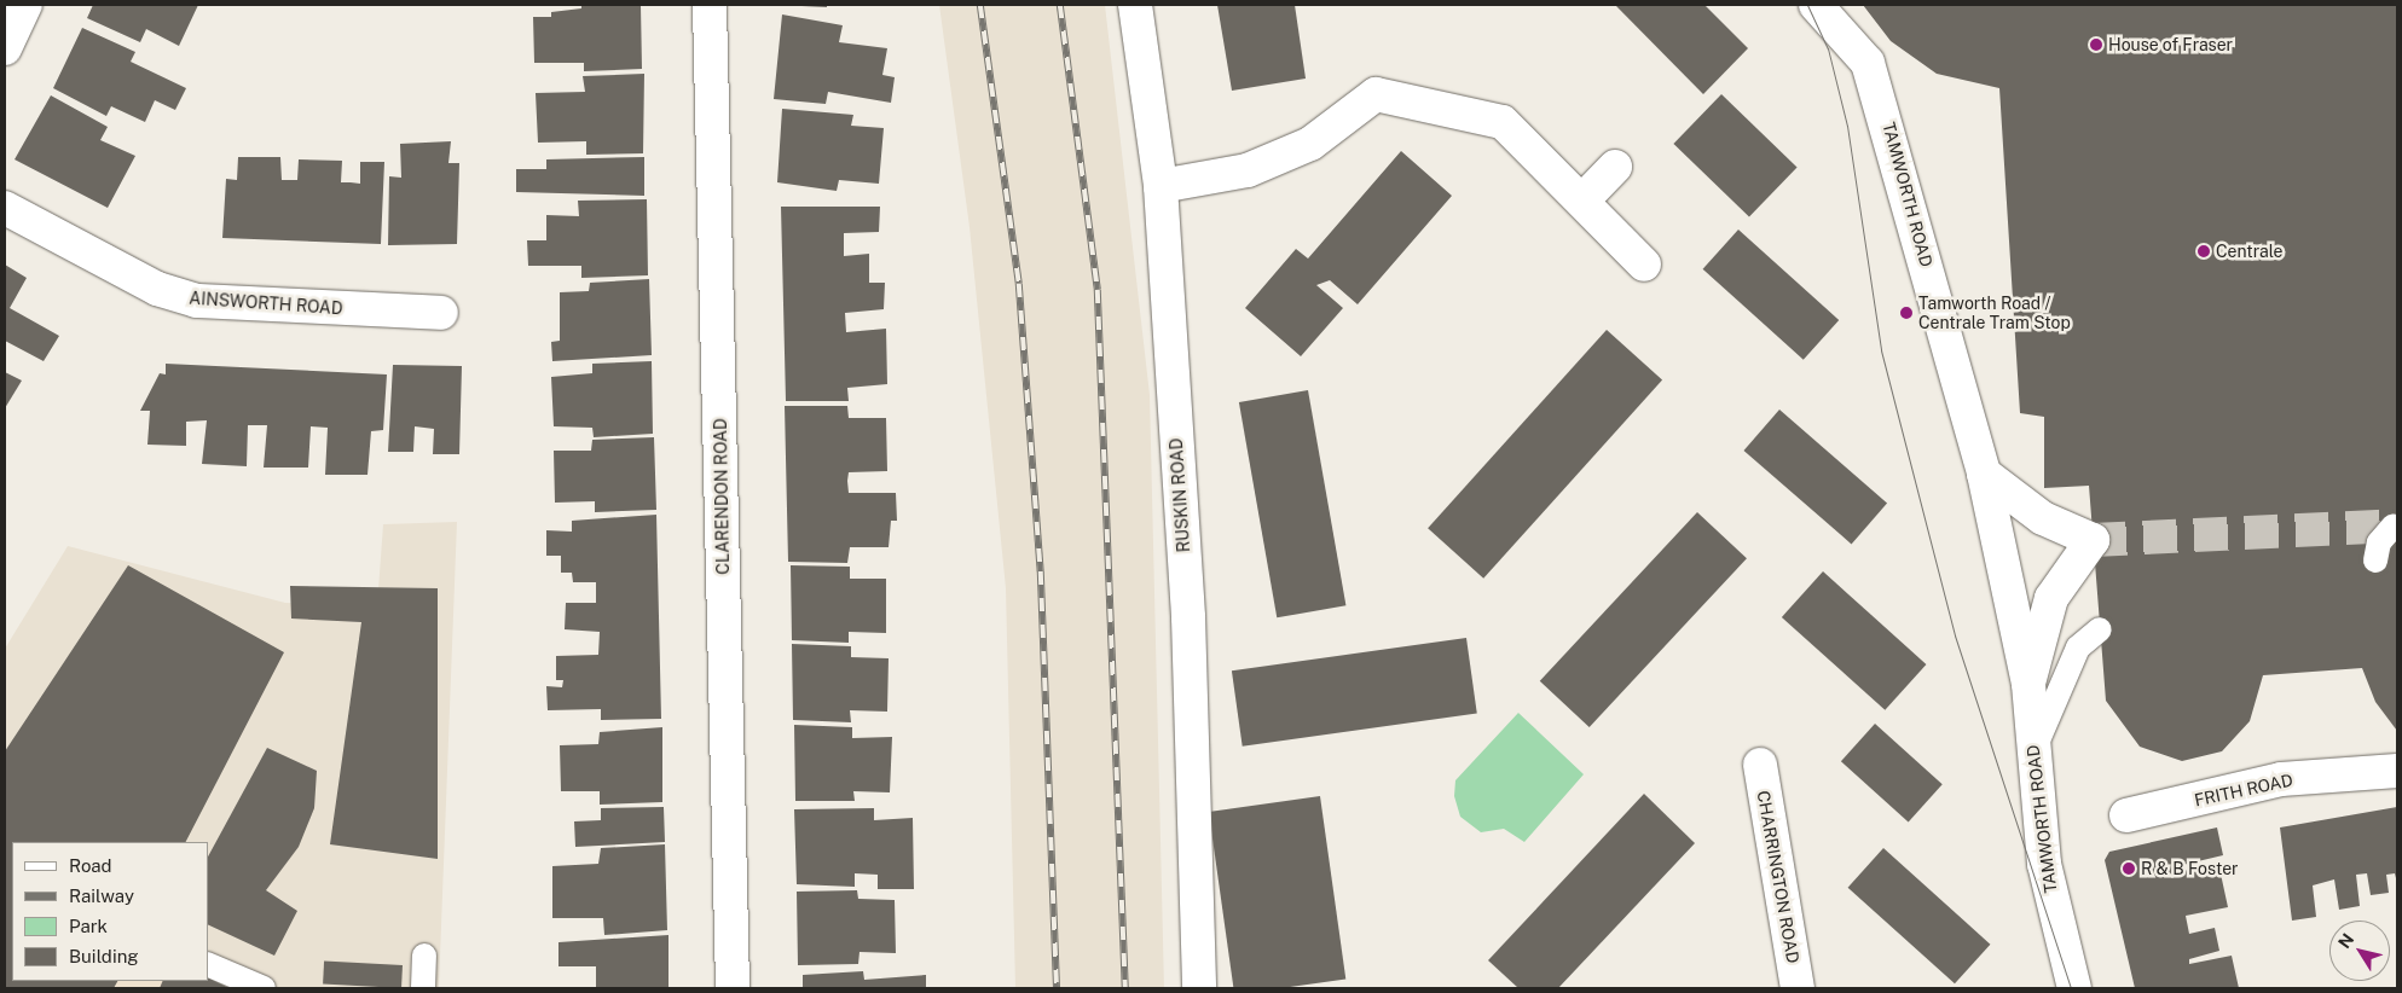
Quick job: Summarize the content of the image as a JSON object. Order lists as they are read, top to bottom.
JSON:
{
  "streets": {
    "street": [
      "TAMWORTH ROAD",
      "AINSWORTH ROAD",
      "RUSKIN ROAD",
      "CLARENDON ROAD",
      "FRITH ROAD",
      "CHARRINGTON ROAD"
    ]
  },
  "places": [
    "House of Fraser",
    "Centrale",
    "Tamworth Road / Centrale Tram Stop",
    "R & B Foster"
  ],
  "legend": [
    "Road",
    "Railway",
    "Park",
    "Building"
  ],
  "north": "top left"
}
